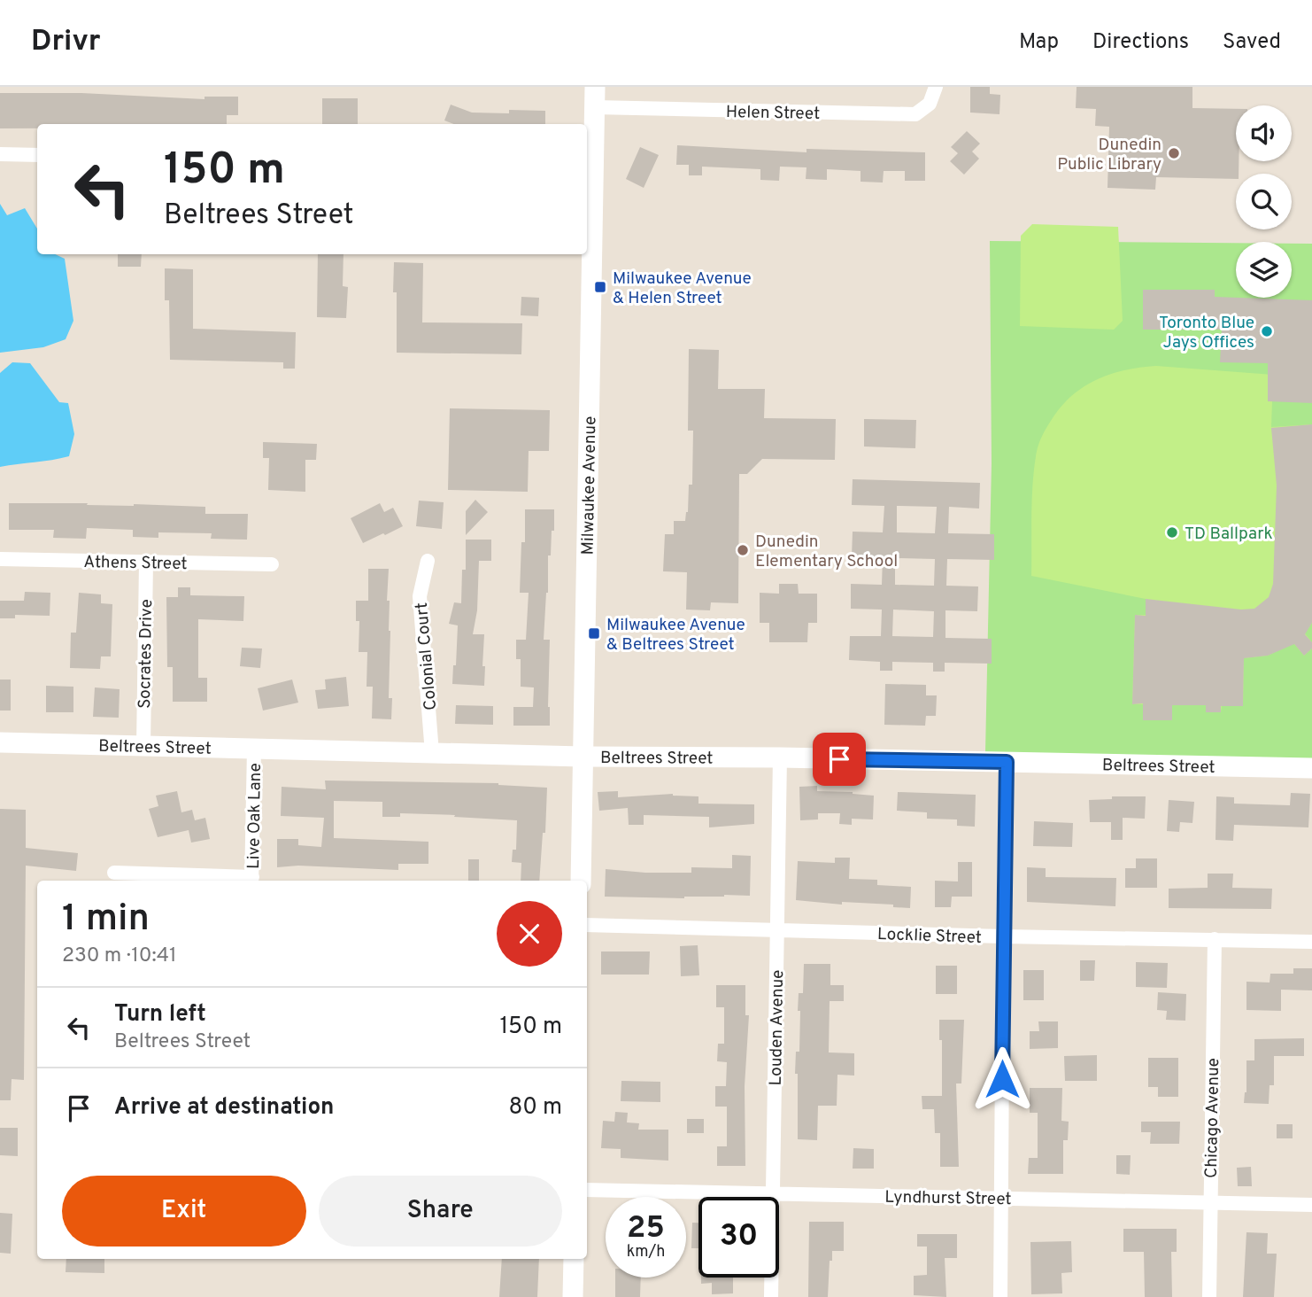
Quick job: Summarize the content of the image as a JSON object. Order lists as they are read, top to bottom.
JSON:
{
  "streets": {
    "street": [
      "Helen Street",
      "Milwaukee Avenue",
      "Athens Street",
      "Socrates Drive",
      "Colonial Court",
      "Beltrees Street",
      "Live Oak Lane",
      "Locklie Street",
      "Louden Avenue",
      "Chicago Avenue",
      "Lyndhurst Street"
    ]
  },
  "crossings": [
    ["Helen Street", "Milwaukee Avenue"],
    ["Milwaukee Avenue", "Beltrees Street"],
    ["Athens Street", "Socrates Drive"],
    ["Socrates Drive", "Beltrees Street"],
    ["Colonial Court", "Beltrees Street"],
    ["Beltrees Street", "Live Oak Lane"],
    ["Beltrees Street", "Louden Avenue"],
    ["Locklie Street", "Louden Avenue"],
    ["Locklie Street", "Chicago Avenue"],
    ["Louden Avenue", "Lyndhurst Street"],
    ["Chicago Avenue", "Lyndhurst Street"]
  ],
  "places": {
    "other": [
      "Dunedin Public Library",
      "Toronto Blue Jays Offices",
      "TD Ballpark",
      "Dunedin Elementary School"
    ],
    "transit": ["Milwaukee Avenue & Helen Street", "Milwaukee Avenue & Beltrees Street"]
  },
  "page": {
    "header": "Drivr",
    "nav": ["Map", "Directions", "Saved"],
    "turn": ["150 m", "Beltrees Street"],
    "heading": ["1 min", "230 m · 10:41"],
    "list": [
      {
        "name": "Turn left",
        "note": "Beltrees Street",
        "value": "150 m"
      },
      {
        "name": "Arrive at destination",
        "value": "80 m"
      }
    ],
    "buttons": ["Exit", "Share"],
    "speed": "25 km/h",
    "limit": "30"
  }
}
